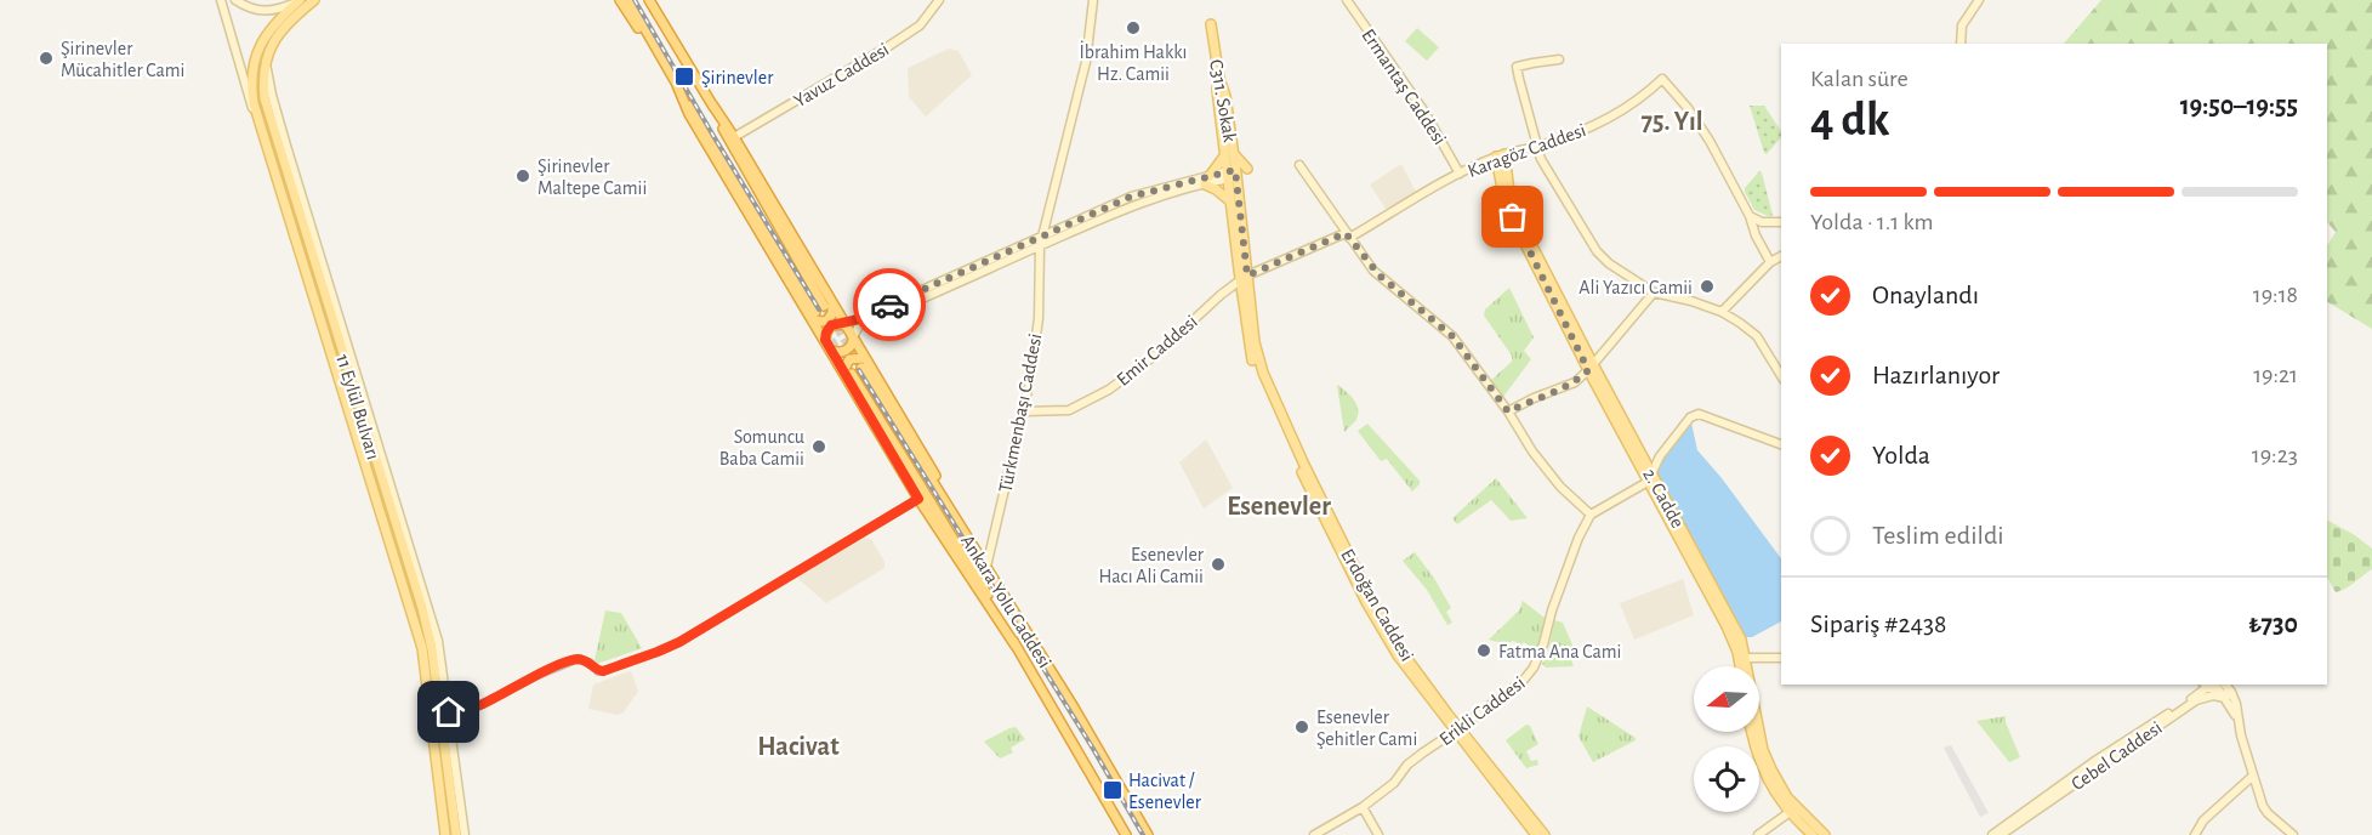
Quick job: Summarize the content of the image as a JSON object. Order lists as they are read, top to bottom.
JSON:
{
  "streets": {
    "highway": ["Ankara Yolu Caddesi"],
    "main road": [
      "Yavuz Caddesi",
      "Ermantaş Caddesi",
      "C311. Sokak",
      "Karagöz Caddesi",
      "Emir Caddesi",
      "11 Eylül Bulvarı",
      "Türkmenbaşı Caddesi",
      "2. Cadde",
      "Erdoğan Caddesi",
      "Erikli Caddesi",
      "Cebel Caddesi"
    ]
  },
  "crossings": [
    ["Ermantaş Caddesi", "Karagöz Caddesi"],
    ["Karagöz Caddesi", "Emir Caddesi"],
    ["Karagöz Caddesi", "2. Cadde"],
    ["Emir Caddesi", "Türkmenbaşı Caddesi"],
    ["Emir Caddesi", "Erdoğan Caddesi"],
    ["Türkmenbaşı Caddesi", "Ankara Yolu Caddesi"],
    ["Erdoğan Caddesi", "Erikli Caddesi"]
  ],
  "districts": ["75. Yıl", "Esenevler", "Hacivat"],
  "places": {
    "other": [
      "İbrahim Hakkı Hz. Camii",
      "Şirinevler Mücahitler Cami",
      "Şirinevler Maltepe Camii",
      "Ali Yazıcı Camii",
      "Somuncu Baba Camii",
      "Esenevler Hacı Ali Camii",
      "Fatma Ana Cami",
      "Esenevler Şehitler Cami"
    ],
    "transit": ["Şirinevler", "Hacivat / Esenevler"]
  },
  "north": "left",
  "page": {
    "heading": ["4 dk", "Kalan süre", "19:50–19:55"],
    "panel": ["Sipariş #2438", "₺730"],
    "bar": "Yolda · 1.1 km",
    "list": [
      ["Onaylandı", "19:18"],
      ["Hazırlanıyor", "19:21"],
      ["Yolda", "19:23"],
      "Teslim edildi"
    ]
  }
}
